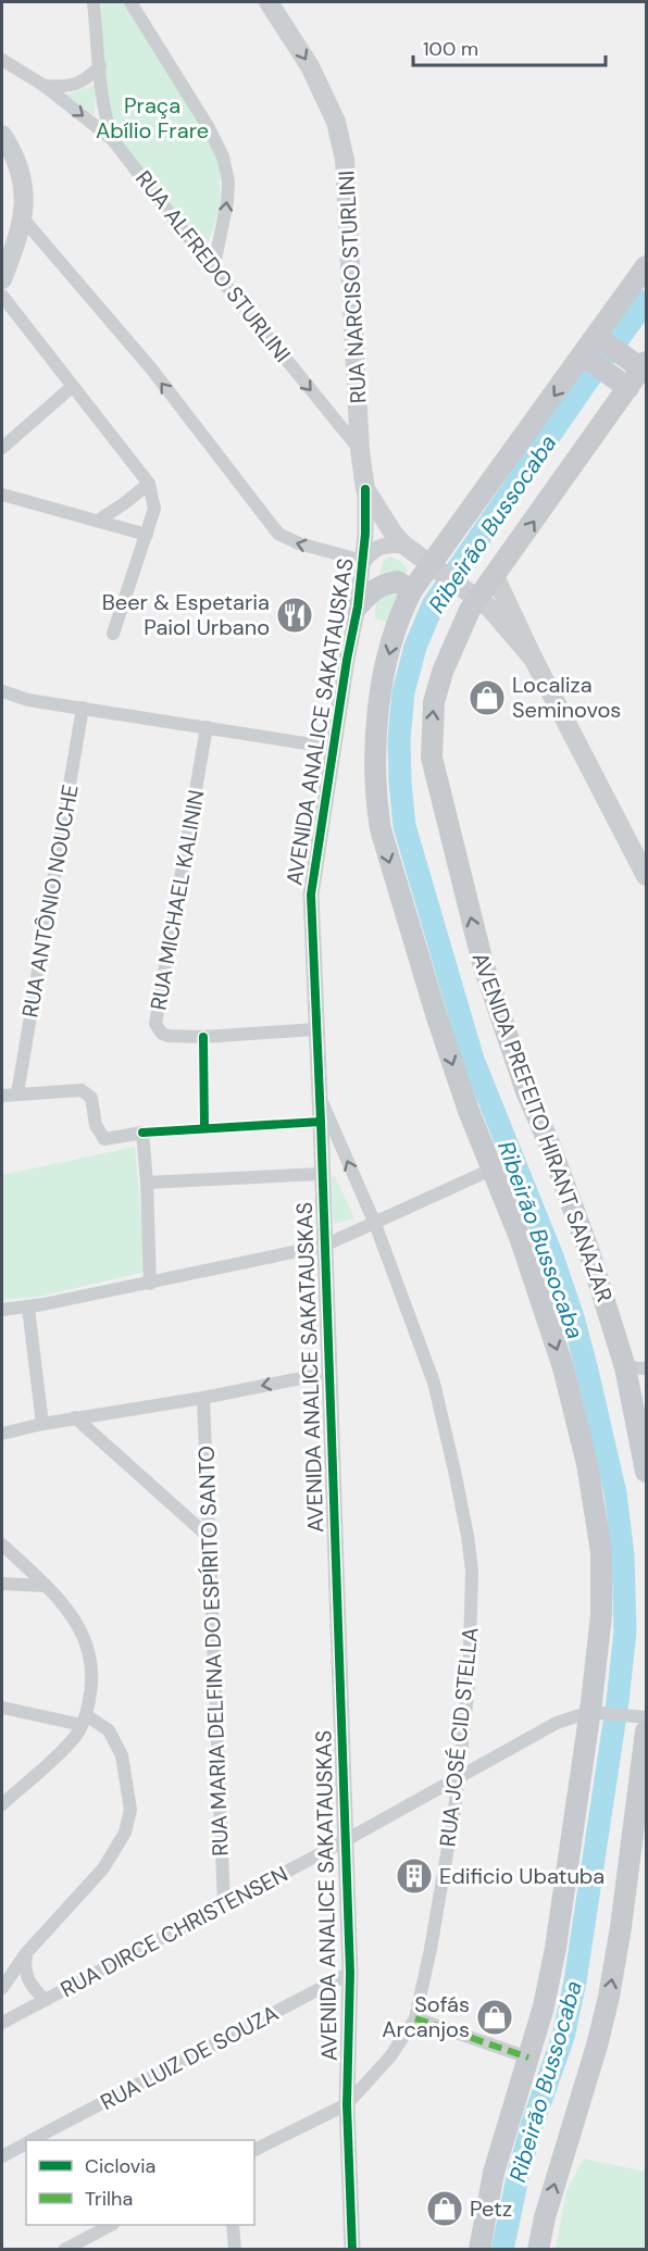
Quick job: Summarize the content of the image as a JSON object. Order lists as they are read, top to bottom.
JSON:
{
  "streets": {
    "main road": ["RUA NARCISO STURLINI", "AVENIDA PREFEITO HIRANT SANAZAR"],
    "street": [
      "RUA ALFREDO STURLINI",
      "AVENIDA ANALICE SAKATAUSKAS",
      "RUA MICHAEL KALININ",
      "RUA ANTÔNIO NOUCHE",
      "RUA MARIA DELFINA DO ESPÍRITO SANTO",
      "RUA JOSÉ CID STELLA",
      "RUA DIRCE CHRISTENSEN",
      "RUA LUIZ DE SOUZA"
    ]
  },
  "crossings": [
    ["RUA ALFREDO STURLINI", "RUA NARCISO STURLINI"],
    ["RUA NARCISO STURLINI", "AVENIDA ANALICE SAKATAUSKAS"],
    ["RUA NARCISO STURLINI", "AVENIDA PREFEITO HIRANT SANAZAR"],
    ["AVENIDA ANALICE SAKATAUSKAS", "RUA MICHAEL KALININ"],
    ["AVENIDA ANALICE SAKATAUSKAS", "RUA JOSÉ CID STELLA"],
    ["AVENIDA ANALICE SAKATAUSKAS", "RUA DIRCE CHRISTENSEN"],
    ["AVENIDA ANALICE SAKATAUSKAS", "RUA LUIZ DE SOUZA"],
    ["RUA MARIA DELFINA DO ESPÍRITO SANTO", "RUA DIRCE CHRISTENSEN"],
    ["RUA JOSÉ CID STELLA", "RUA DIRCE CHRISTENSEN"]
  ],
  "one_way": ["RUA NARCISO STURLINI"],
  "water": ["Ribeirão Bussocaba"],
  "parks": ["Praça Abílio Frare"],
  "places": {
    "restaurant": ["Beer & Espetaria Paiol Urbano"],
    "shop": ["Localiza Seminovos", "Sofás Arcanjos", "Petz"],
    "building": ["Edificio Ubatuba"]
  },
  "legend": ["Ciclovia", "Trilha"],
  "scale_bar": "100 m"
}
